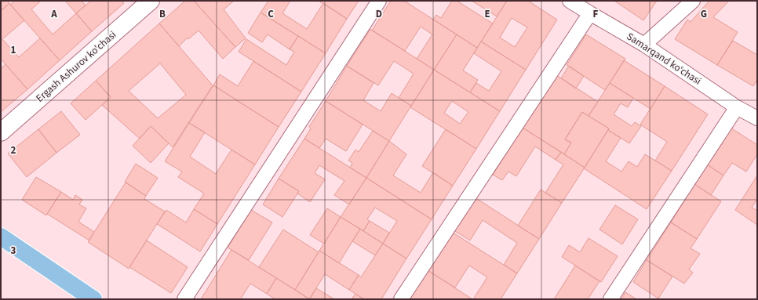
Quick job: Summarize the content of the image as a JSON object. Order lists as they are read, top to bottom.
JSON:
{
  "streets": {
    "street": ["Samarqand ko‘chasi", "Ergash Ashurov ko'chasi"]
  },
  "grid": {
    "columns": [
      "A",
      "B",
      "C",
      "D",
      "E",
      "F",
      "G"
    ],
    "rows": ["1", "2", "3"]
  }
}
